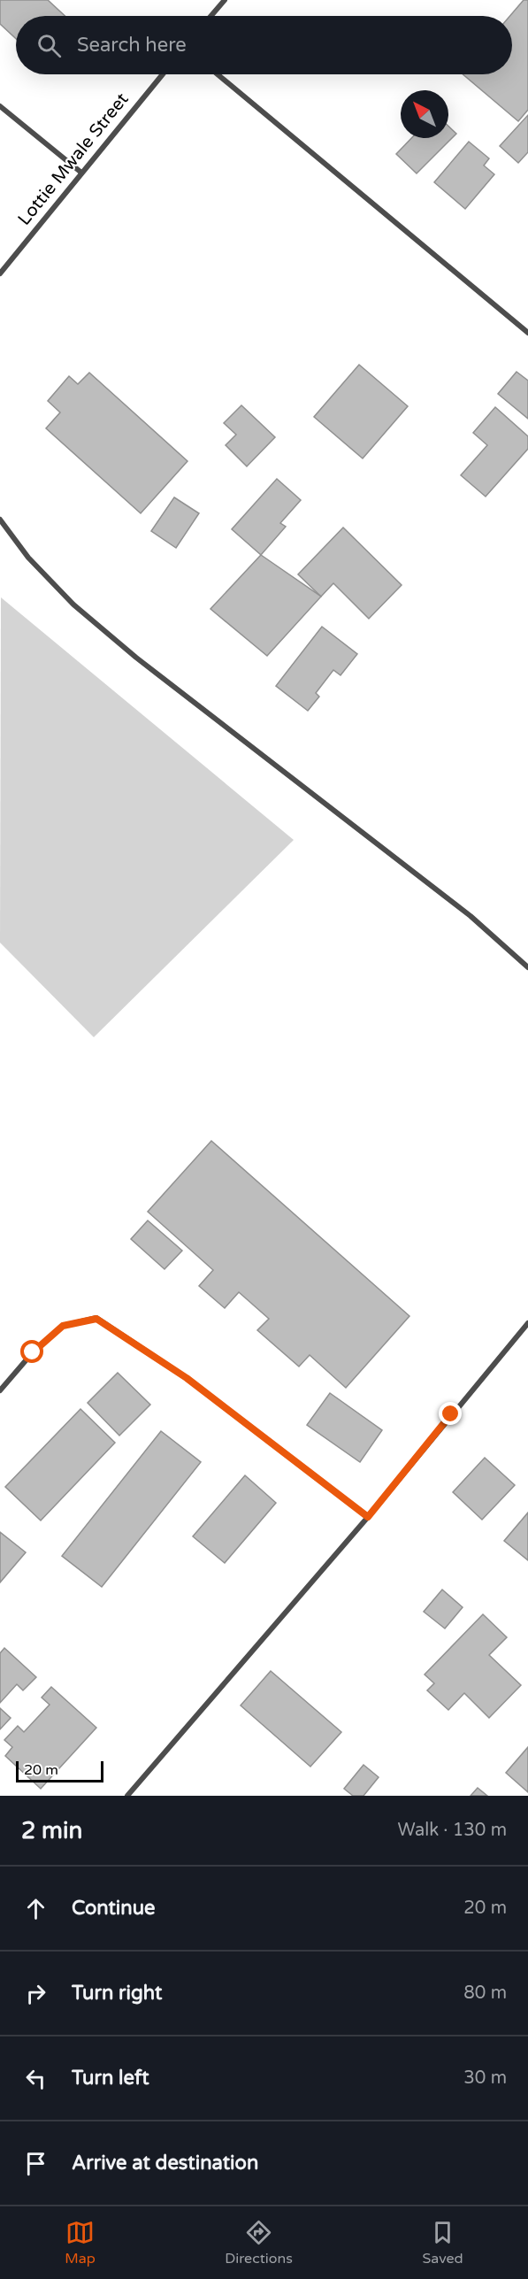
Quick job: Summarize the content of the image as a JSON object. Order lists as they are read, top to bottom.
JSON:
{
  "streets": {
    "street": ["Lottie Mwale Street"]
  },
  "scale_bar": "20 m",
  "north": "top left",
  "page": {
    "search": "Search here",
    "scale": "20 m",
    "heading": ["2 min", "Walk · 130 m"],
    "list": [
      ["Continue", "20 m"],
      ["Turn right", "80 m"],
      ["Turn left", "30 m"],
      "Arrive at destination"
    ],
    "nav": ["Map", "Directions", "Saved"]
  }
}
